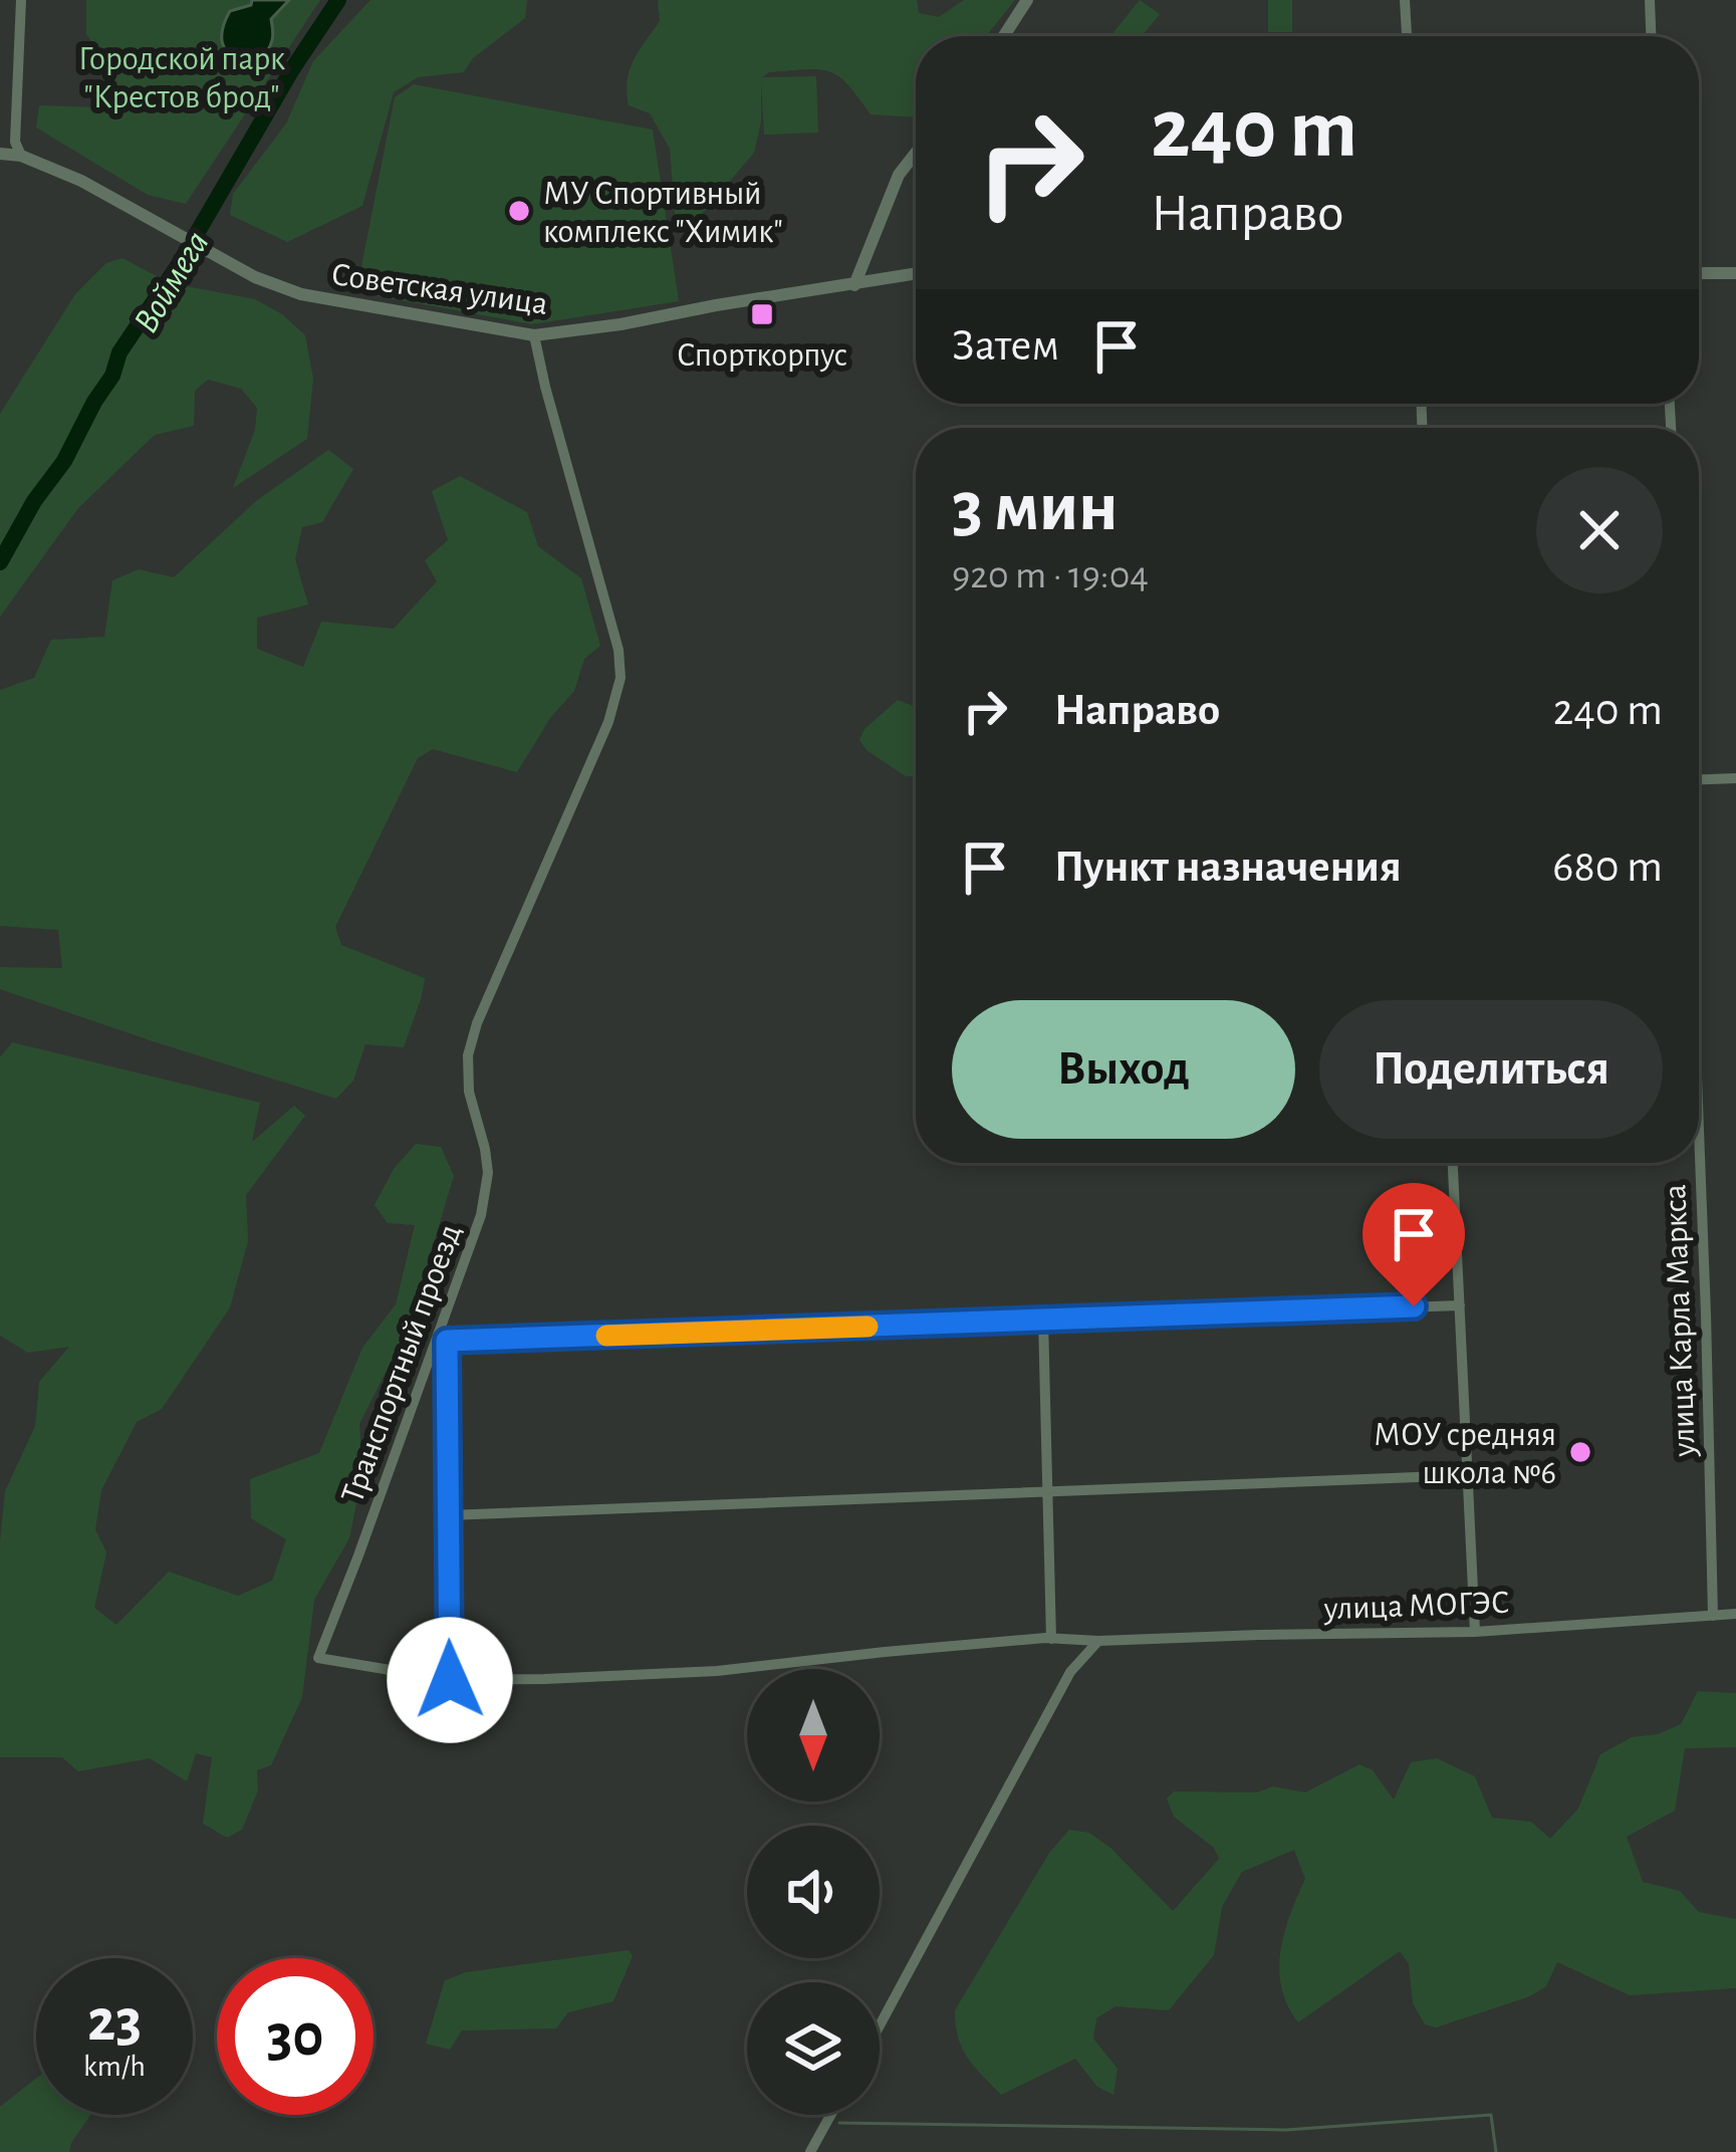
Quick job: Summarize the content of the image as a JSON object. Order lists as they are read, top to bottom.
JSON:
{
  "streets": {
    "street": [
      "Советская улица",
      "улица Карла Маркса",
      "Транспортный проезд",
      "улица МОГЭС"
    ]
  },
  "crossings": [
    ["Советская улица", "Транспортный проезд"],
    ["улица Карла Маркса", "улица МОГЭС"],
    ["Транспортный проезд", "улица МОГЭС"]
  ],
  "water": ["Воймега"],
  "parks": ["Городской парк \"Крестов брод\""],
  "places": {
    "other": ["МУ Спортивный комплекс \"Химик\"", "МОУ средняя школа №6"],
    "transit": ["Спорткорпус"]
  },
  "north": "bottom",
  "page": {
    "turn": ["240 m", "Направо"],
    "then": "Затем",
    "heading": ["3 мин", "920 m · 19:04"],
    "list": [
      {
        "name": "Направо",
        "value": "240 m"
      },
      {
        "name": "Пункт назначения",
        "value": "680 m"
      }
    ],
    "buttons": ["Выход", "Поделиться"],
    "speed": "23 km/h",
    "limit": "30"
  }
}
